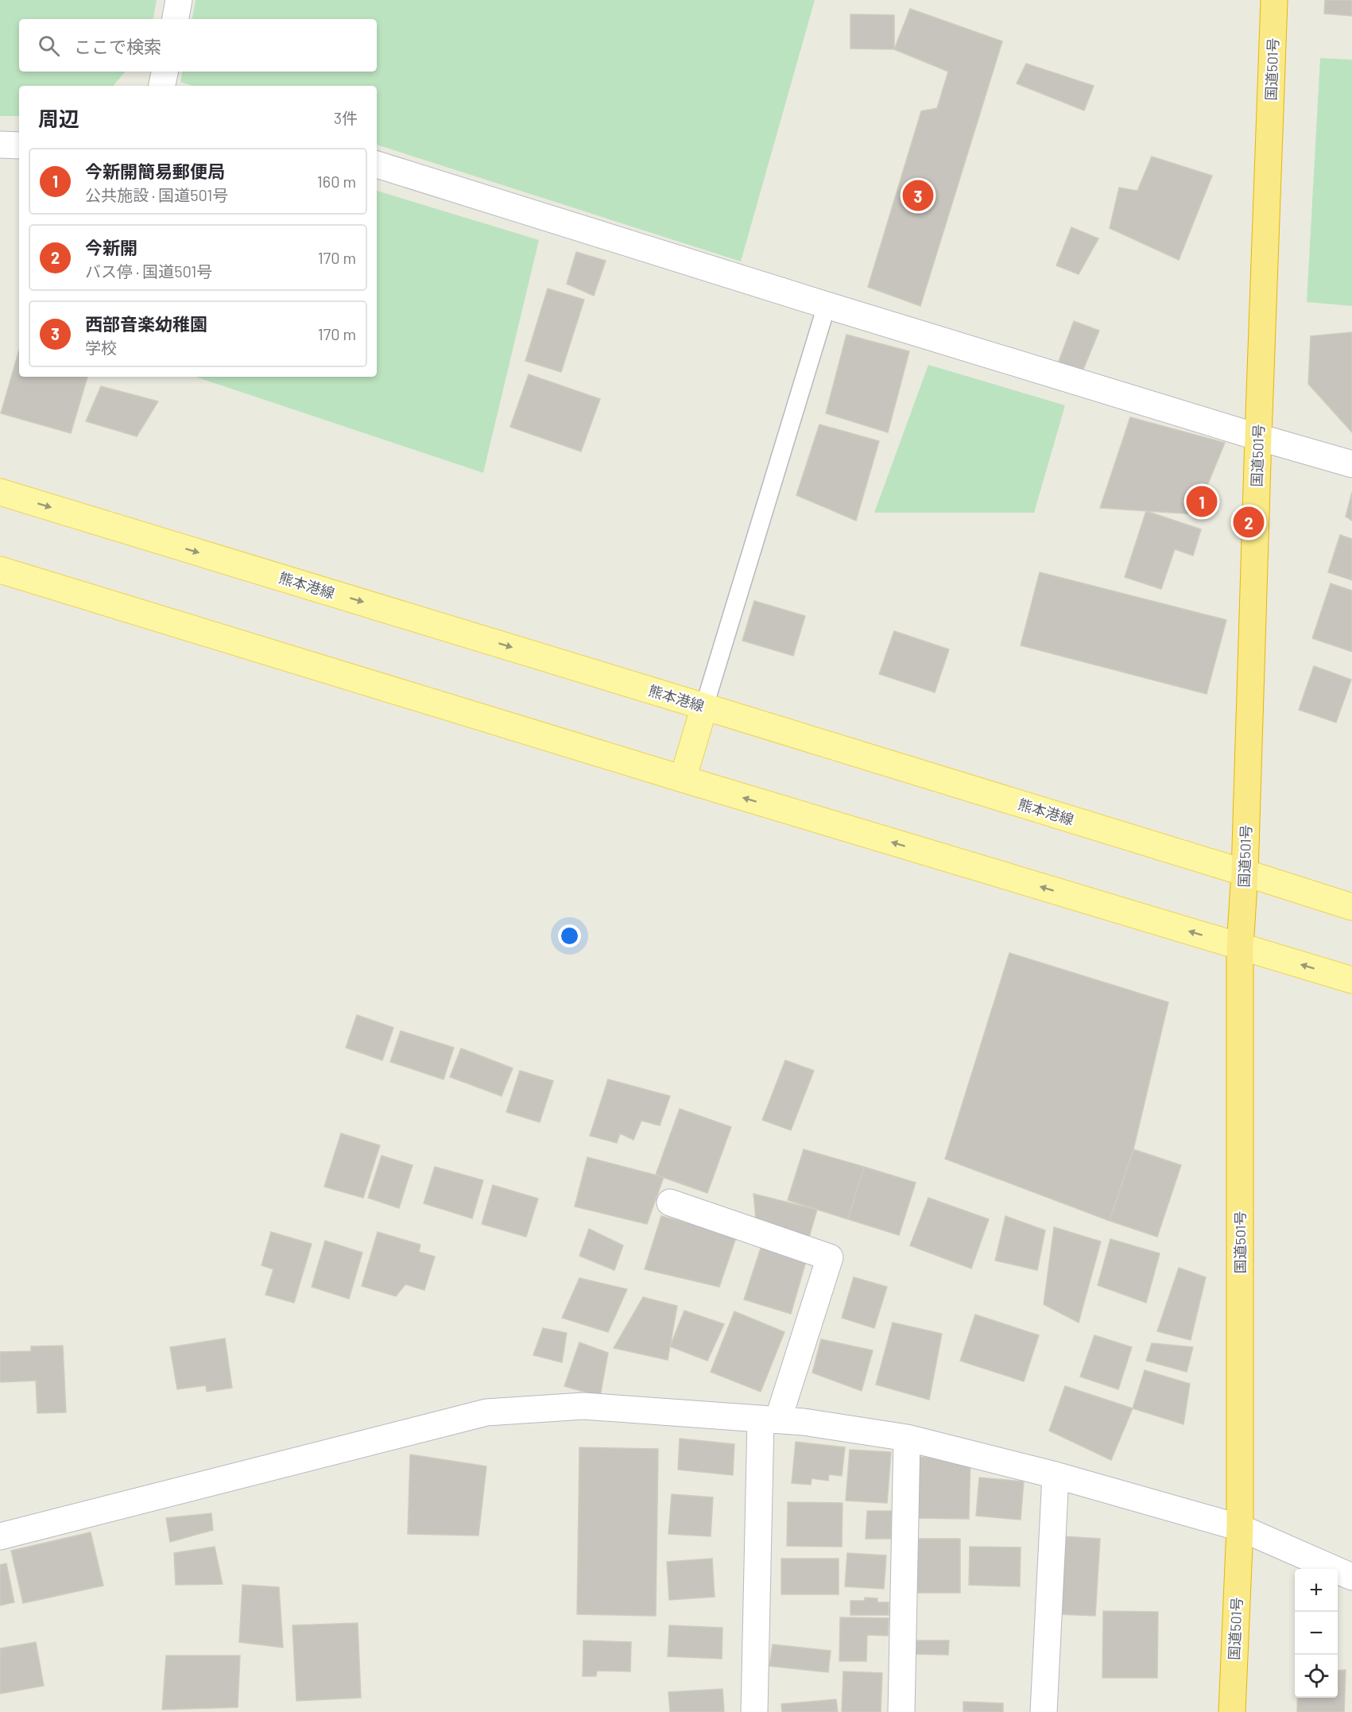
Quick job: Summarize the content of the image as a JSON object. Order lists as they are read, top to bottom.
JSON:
{
  "streets": {
    "highway": ["国道501号"],
    "main road": ["熊本港線"]
  },
  "crossings": [
    ["国道501号", "熊本港線"]
  ],
  "page": {
    "search": "ここで検索",
    "heading": ["周辺", "3件"],
    "list": [
      {
        "mark": "1",
        "name": "今新開簡易郵便局",
        "note": "公共施設 · 国道501号",
        "value": "160 m"
      },
      {
        "mark": "2",
        "name": "今新開",
        "note": "バス停 · 国道501号",
        "value": "170 m"
      },
      {
        "mark": "3",
        "name": "西部音楽幼稚園",
        "note": "学校",
        "value": "170 m"
      }
    ],
    "pins": ["3", "1", "2"],
    "map_buttons": ["+", "−"]
  }
}
